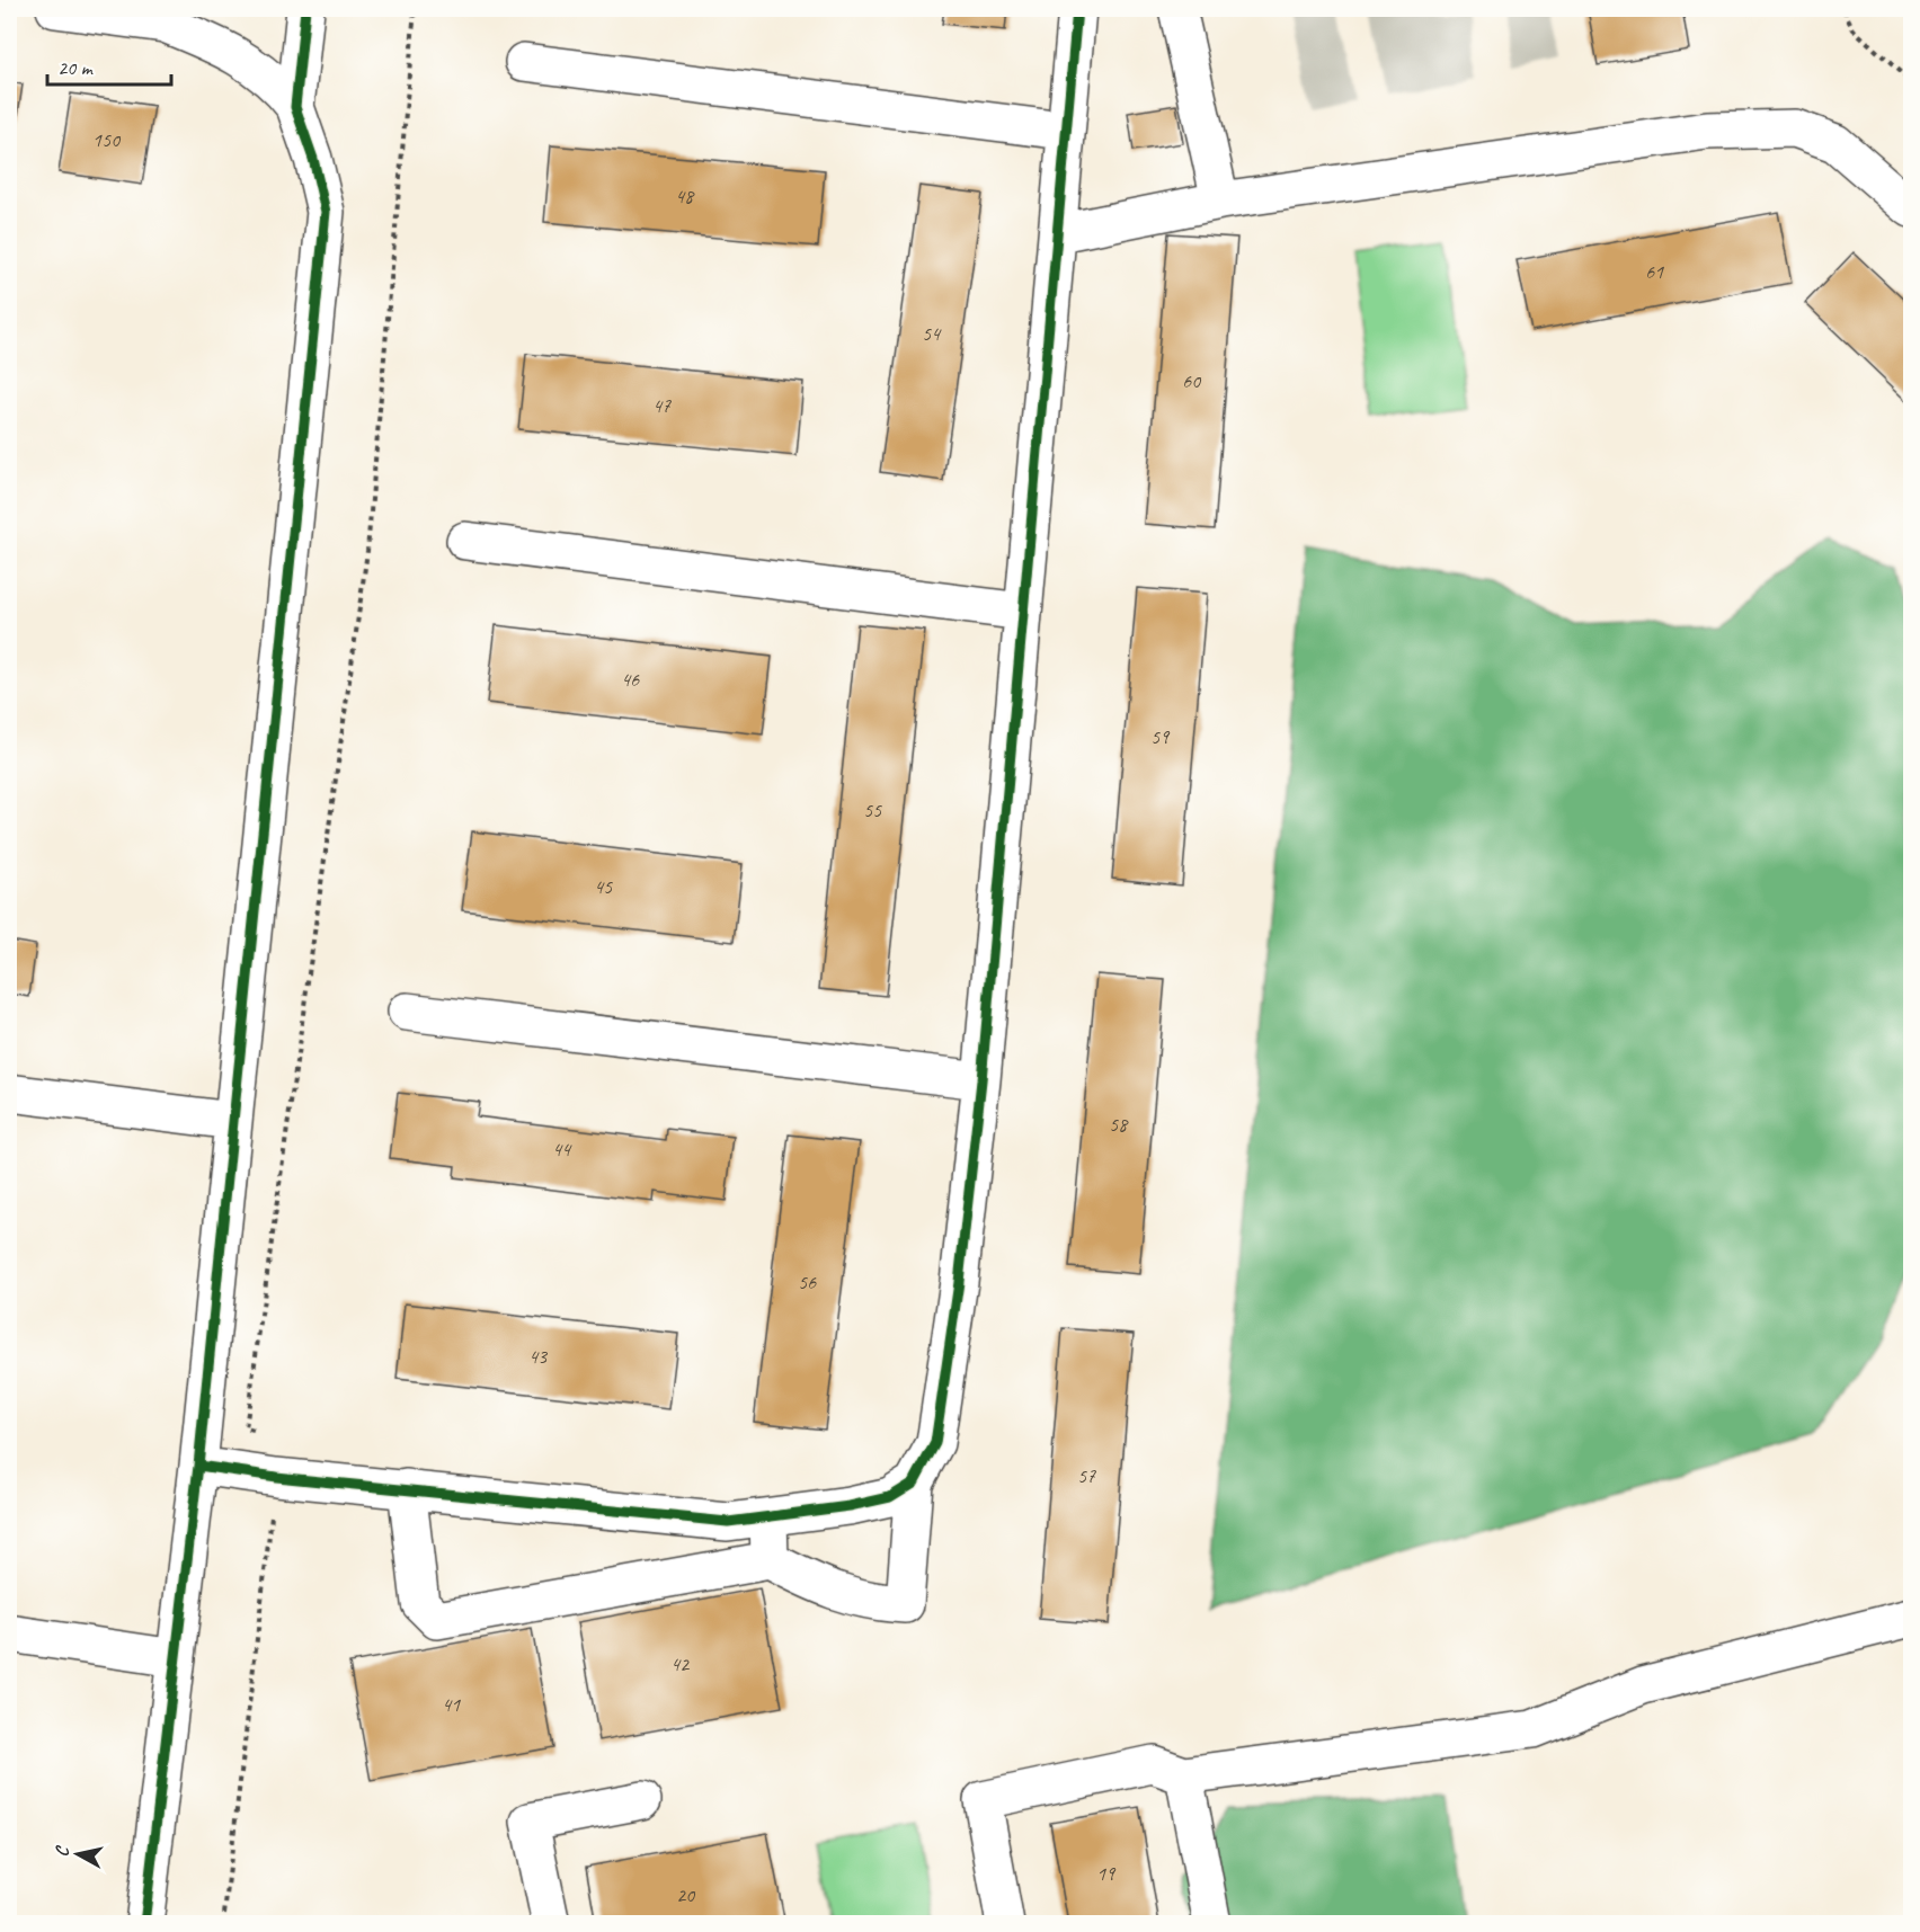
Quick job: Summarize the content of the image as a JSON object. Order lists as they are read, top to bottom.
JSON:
{
  "house_numbers": [
    "150",
    "48",
    "61",
    "54",
    "60",
    "47",
    "46",
    "59",
    "55",
    "45",
    "58",
    "44",
    "56",
    "43",
    "57",
    "42",
    "41",
    "19",
    "20"
  ],
  "scale_bar": "20 m",
  "north": "left"
}
